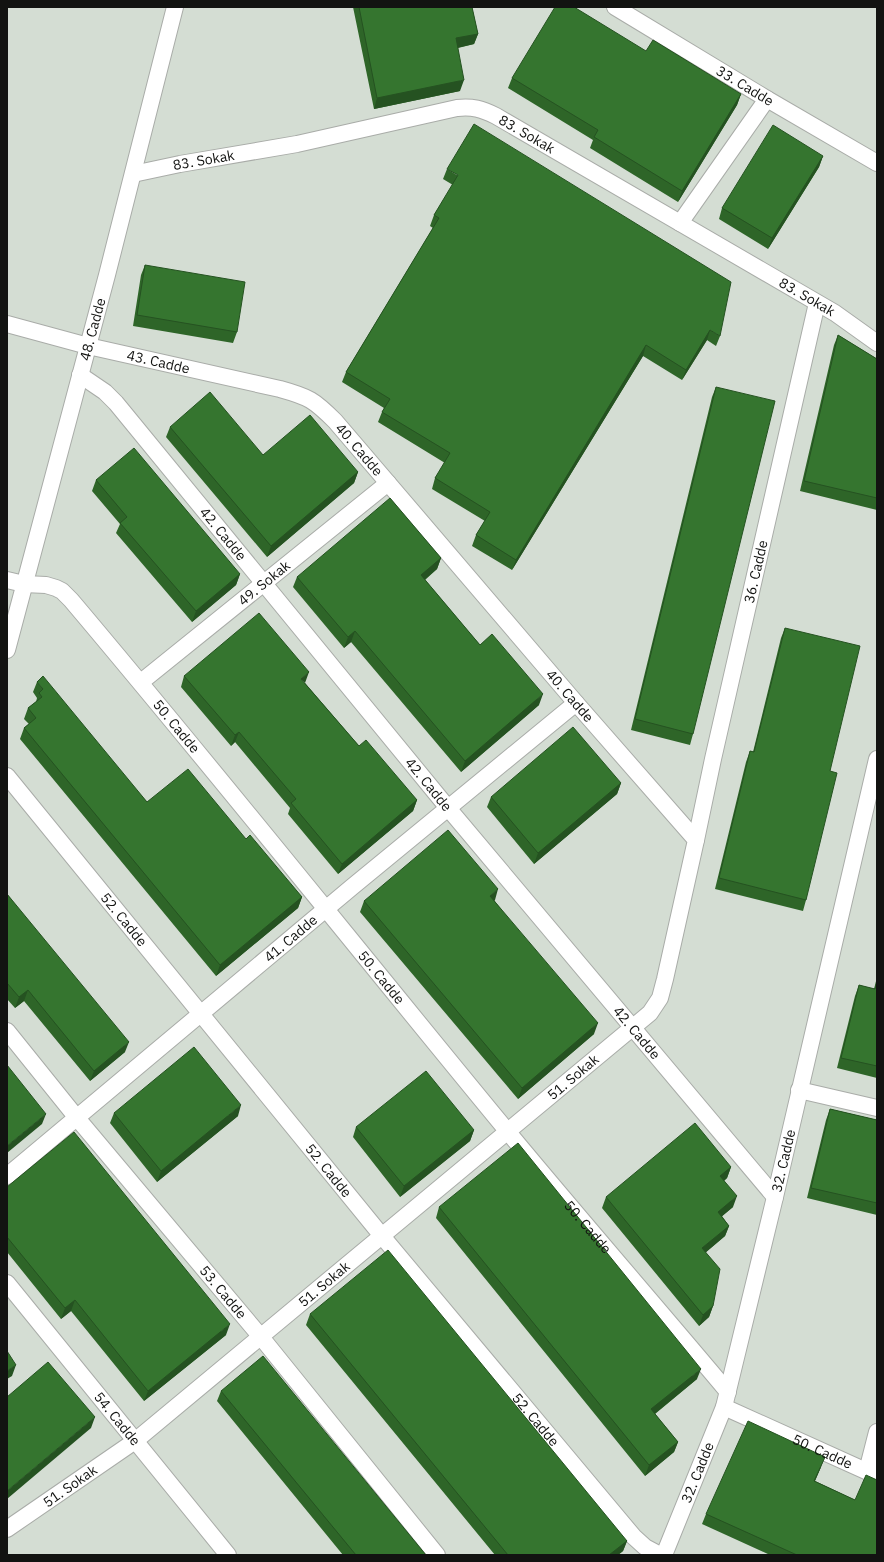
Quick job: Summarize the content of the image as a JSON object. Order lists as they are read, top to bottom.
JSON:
{
  "streets": {
    "street": [
      "33. Cadde",
      "83. Sokak",
      "48. Cadde",
      "43. Cadde",
      "40. Cadde",
      "42. Cadde",
      "36. Cadde",
      "49. Sokak",
      "50. Cadde",
      "52. Cadde",
      "41. Cadde",
      "51. Sokak",
      "32. Cadde",
      "53. Cadde",
      "54. Cadde"
    ]
  },
  "crossings": [
    ["83. Sokak", "48. Cadde"],
    ["83. Sokak", "36. Cadde"],
    ["48. Cadde", "43. Cadde"],
    ["48. Cadde", "42. Cadde"],
    ["48. Cadde", "50. Cadde"],
    ["43. Cadde", "40. Cadde"],
    ["40. Cadde", "36. Cadde"],
    ["40. Cadde", "49. Sokak"],
    ["40. Cadde", "41. Cadde"],
    ["42. Cadde", "49. Sokak"],
    ["42. Cadde", "41. Cadde"],
    ["42. Cadde", "51. Sokak"],
    ["42. Cadde", "32. Cadde"],
    ["49. Sokak", "50. Cadde"],
    ["50. Cadde", "41. Cadde"],
    ["50. Cadde", "51. Sokak"],
    ["50. Cadde", "32. Cadde"],
    ["52. Cadde", "41. Cadde"],
    ["52. Cadde", "51. Sokak"],
    ["41. Cadde", "53. Cadde"],
    ["51. Sokak", "53. Cadde"],
    ["51. Sokak", "54. Cadde"]
  ]
}
